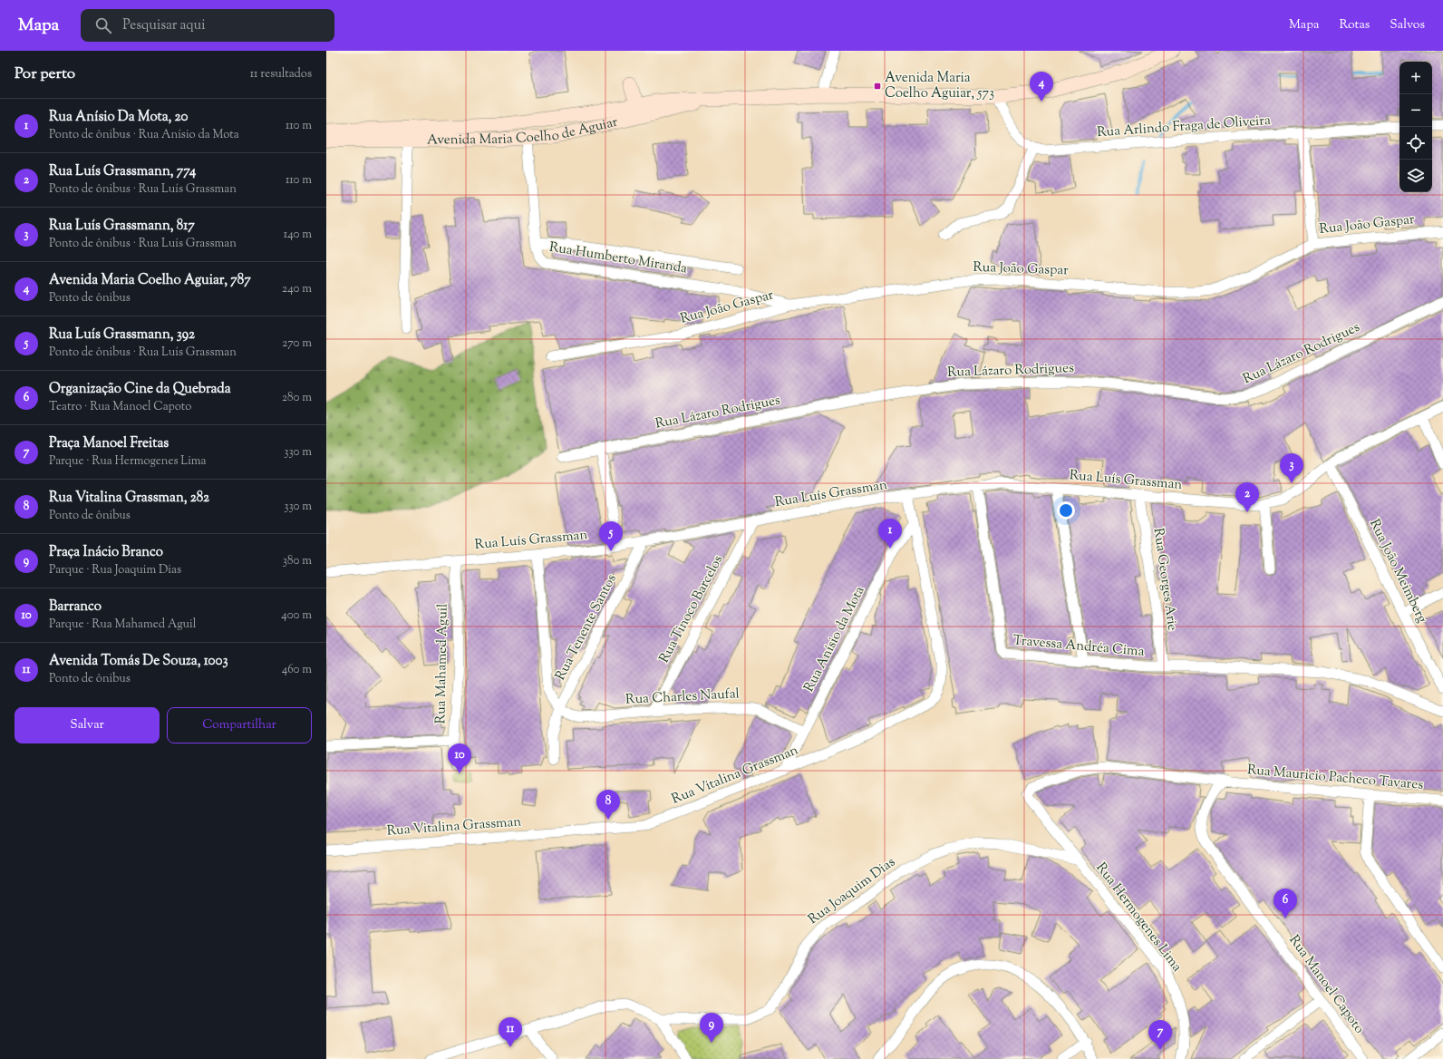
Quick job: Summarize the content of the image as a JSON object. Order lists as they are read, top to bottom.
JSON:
{
  "streets": {
    "main road": ["Avenida Maria Coelho de Aguiar"],
    "street": [
      "Rua Arlindo Fraga de Oliveira",
      "Rua João Gaspar",
      "Rua Humberto Miranda",
      "Rua Lázaro Rodrigues",
      "Rua Luís Grassman",
      "Rua João Meimberg",
      "Rua Georges Arie",
      "Rua Tinoco Barcelos",
      "Rua Tenente Santos",
      "Rua Anísio da Mota",
      "Travessa Andréa Cima",
      "Rua Mahamed Aguil",
      "Rua Charles Naufal",
      "Rua Vitalina Grassman",
      "Rua Mauricio Pacheco Tavares",
      "Rua Joaquim Dias",
      "Rua Hermogenes Lima",
      "Rua Manoel Capoto"
    ]
  },
  "crossings": [
    ["Avenida Maria Coelho de Aguiar", "Rua Humberto Miranda"],
    ["Rua João Gaspar", "Rua Humberto Miranda"],
    ["Rua Luís Grassman", "Rua João Meimberg"],
    ["Rua Luís Grassman", "Rua Georges Arie"],
    ["Rua Luís Grassman", "Rua Tinoco Barcelos"],
    ["Rua Luís Grassman", "Rua Tenente Santos"],
    ["Rua Luís Grassman", "Travessa Andréa Cima"],
    ["Rua Luís Grassman", "Rua Mahamed Aguil"],
    ["Rua Luís Grassman", "Rua Vitalina Grassman"],
    ["Rua Georges Arie", "Travessa Andréa Cima"],
    ["Rua Tinoco Barcelos", "Rua Charles Naufal"],
    ["Rua Tenente Santos", "Rua Charles Naufal"],
    ["Rua Anísio da Mota", "Rua Charles Naufal"],
    ["Rua Anísio da Mota", "Rua Vitalina Grassman"],
    ["Rua Mauricio Pacheco Tavares", "Rua Joaquim Dias"],
    ["Rua Mauricio Pacheco Tavares", "Rua Hermogenes Lima"],
    ["Rua Mauricio Pacheco Tavares", "Rua Manoel Capoto"],
    ["Rua Joaquim Dias", "Rua Hermogenes Lima"]
  ],
  "places": {
    "transit": ["Avenida Maria Coelho Aguiar, 573"]
  },
  "page": {
    "header": "Mapa",
    "search": "Pesquisar aqui",
    "nav": ["Mapa", "Rotas", "Salvos"],
    "heading": ["Por perto", "11 resultados"],
    "map_buttons": ["+", "−"],
    "pins": [
      "4",
      "3",
      "2",
      "1",
      "5",
      "10",
      "8",
      "6",
      "9",
      "11",
      "7"
    ],
    "list": [
      {
        "mark": "1",
        "name": "Rua Anísio Da Mota, 20",
        "note": "Ponto de ônibus · Rua Anísio da Mota",
        "value": "110 m"
      },
      {
        "mark": "2",
        "name": "Rua Luís Grassmann, 774",
        "note": "Ponto de ônibus · Rua Luís Grassman",
        "value": "110 m"
      },
      {
        "mark": "3",
        "name": "Rua Luís Grassmann, 817",
        "note": "Ponto de ônibus · Rua Luís Grassman",
        "value": "140 m"
      },
      {
        "mark": "4",
        "name": "Avenida Maria Coelho Aguiar, 787",
        "note": "Ponto de ônibus",
        "value": "240 m"
      },
      {
        "mark": "5",
        "name": "Rua Luís Grassmann, 392",
        "note": "Ponto de ônibus · Rua Luís Grassman",
        "value": "270 m"
      },
      {
        "mark": "6",
        "name": "Organização Cine da Quebrada",
        "note": "Teatro · Rua Manoel Capoto",
        "value": "280 m"
      },
      {
        "mark": "7",
        "name": "Praça Manoel Freitas",
        "note": "Parque · Rua Hermogenes Lima",
        "value": "330 m"
      },
      {
        "mark": "8",
        "name": "Rua Vitalina Grassman, 282",
        "note": "Ponto de ônibus",
        "value": "330 m"
      },
      {
        "mark": "9",
        "name": "Praça Inácio Branco",
        "note": "Parque · Rua Joaquim Dias",
        "value": "380 m"
      },
      {
        "mark": "10",
        "name": "Barranco",
        "note": "Parque · Rua Mahamed Aguil",
        "value": "400 m"
      },
      {
        "mark": "11",
        "name": "Avenida Tomás De Souza, 1003",
        "note": "Ponto de ônibus",
        "value": "460 m"
      }
    ],
    "buttons": ["Salvar", "Compartilhar"]
  }
}
